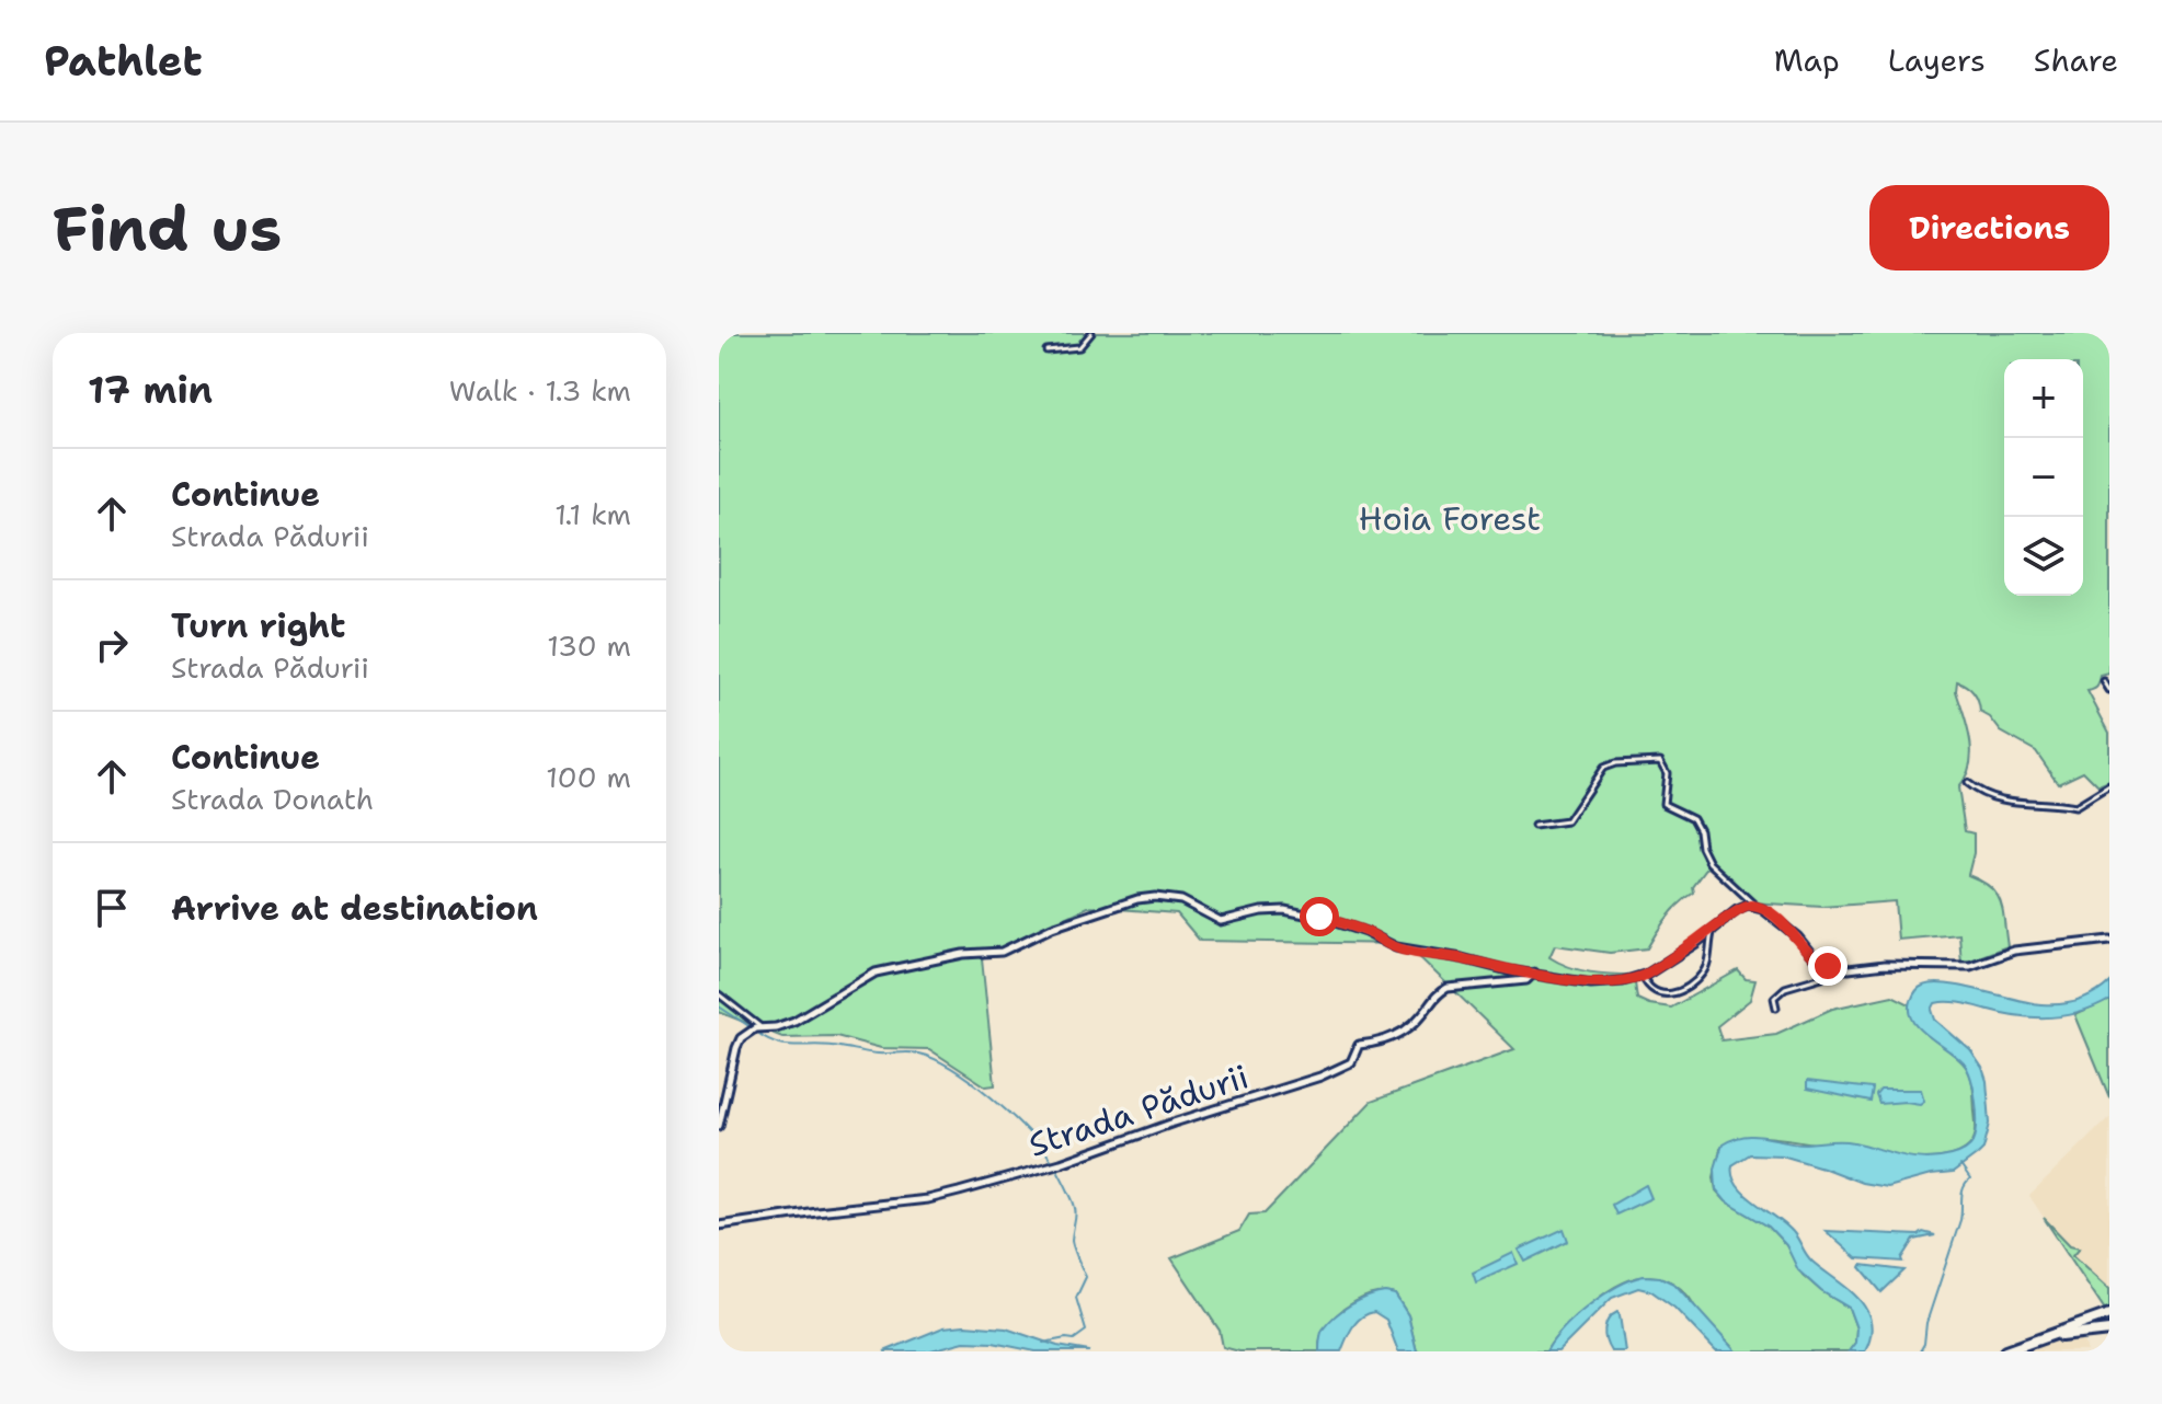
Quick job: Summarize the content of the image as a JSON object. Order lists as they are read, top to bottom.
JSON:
{
  "streets": {
    "street": ["Strada Pădurii"]
  },
  "parks": ["Hoia Forest"],
  "page": {
    "header": "Pathlet",
    "nav": ["Map", "Layers", "Share"],
    "buttons": "Directions",
    "title": "Find us",
    "heading": ["17 min", "Walk · 1.3 km"],
    "map_buttons": ["+", "−"],
    "list": [
      ["Continue", "Strada Pădurii", "1.1 km"],
      ["Turn right", "Strada Pădurii", "130 m"],
      ["Continue", "Strada Donath", "100 m"],
      "Arrive at destination"
    ]
  }
}
